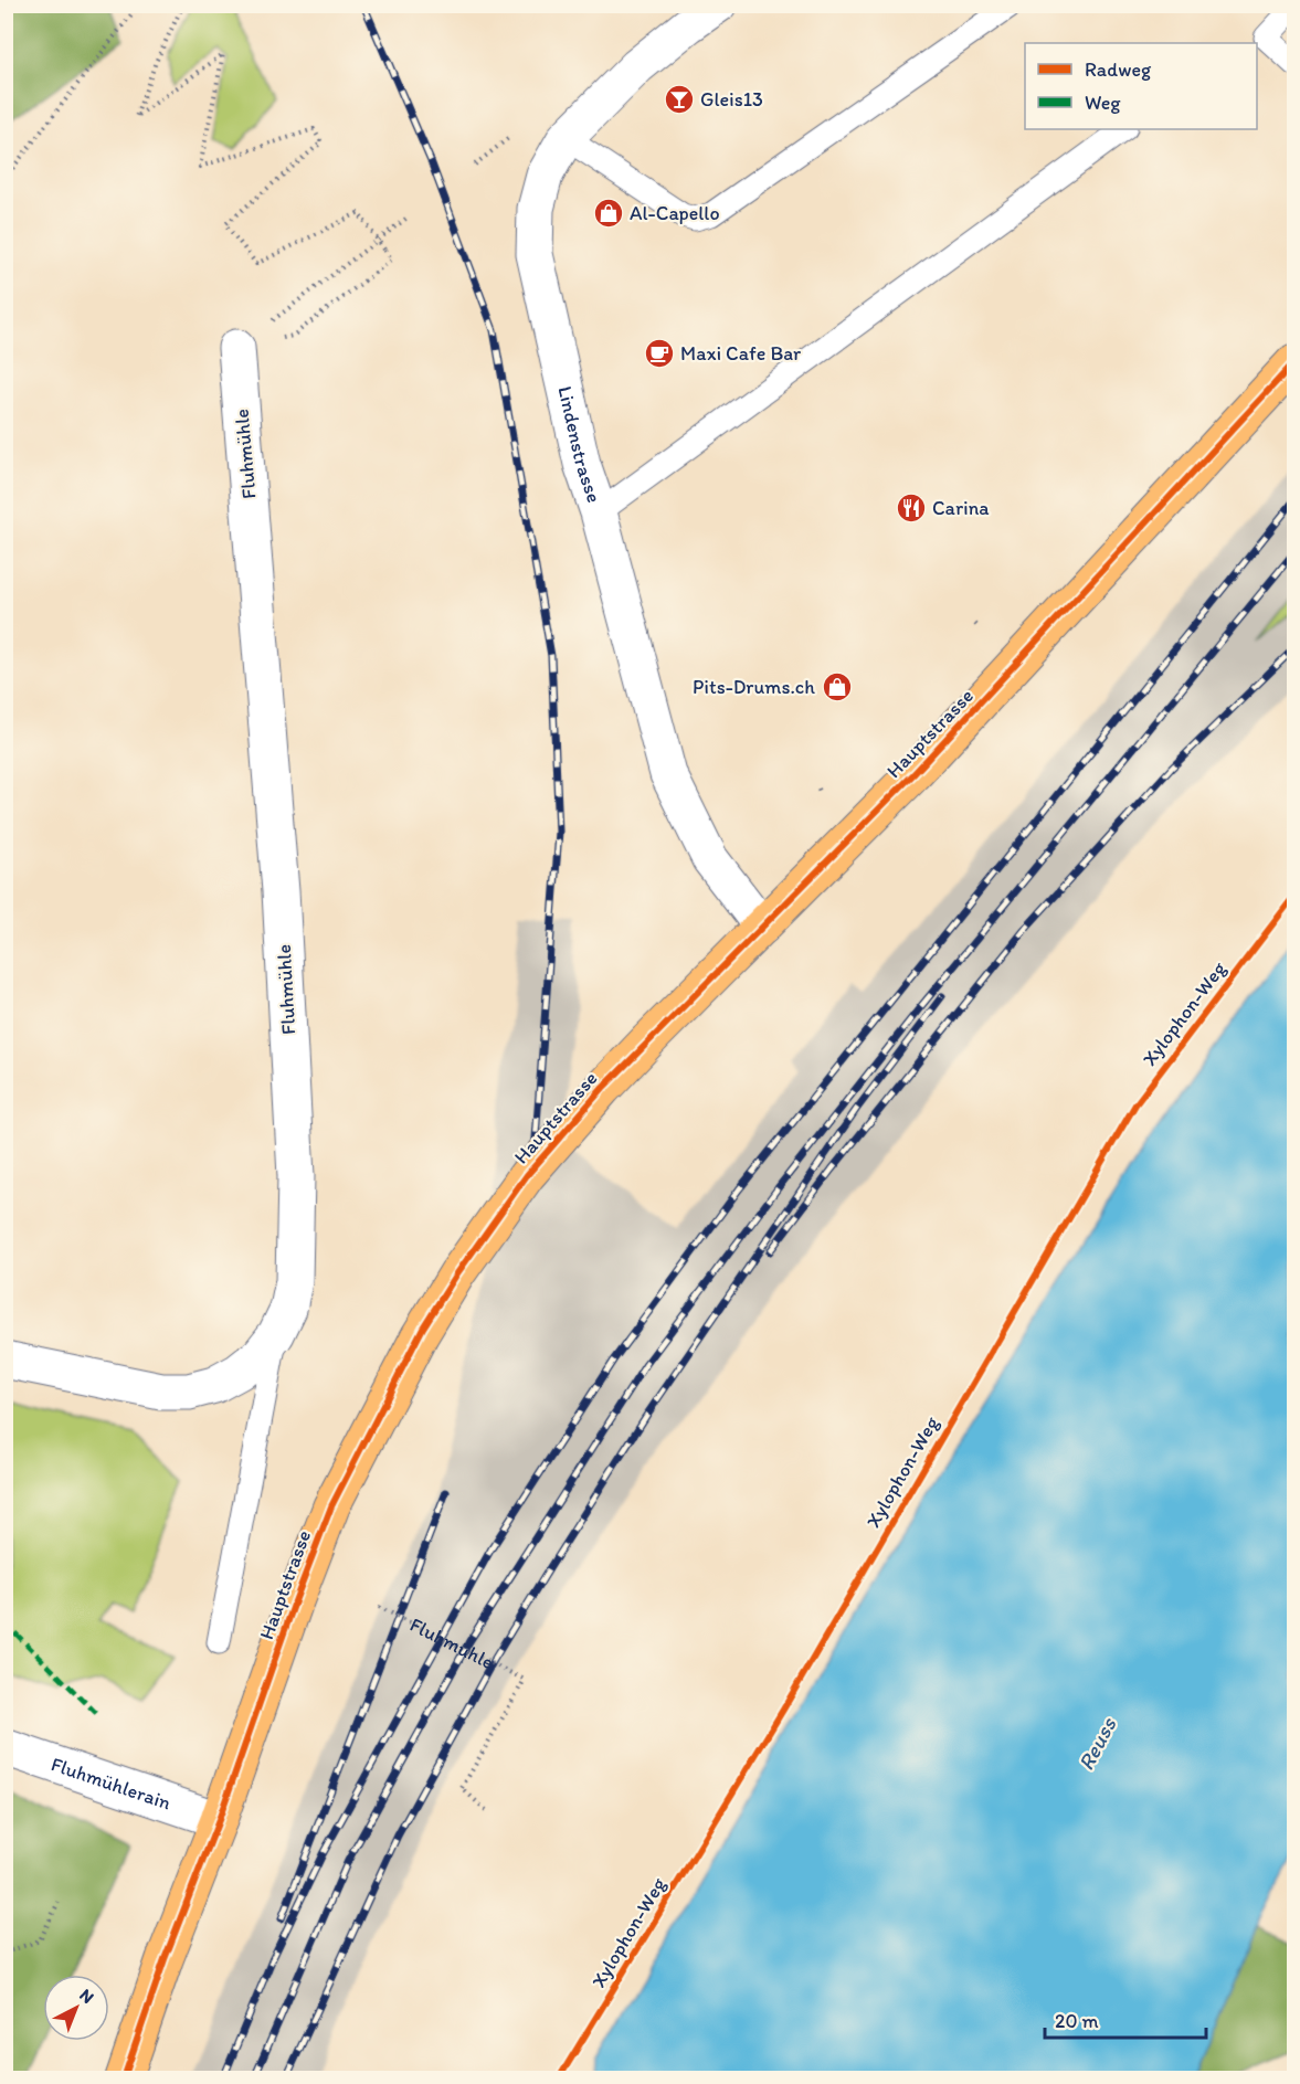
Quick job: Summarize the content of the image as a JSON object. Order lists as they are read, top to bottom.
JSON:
{
  "streets": {
    "main road": ["Hauptstrasse"],
    "street": ["Lindenstrasse", "Fluhmühle", "Fluhmühlerain"],
    "cycle path": ["Xylophon-Weg"]
  },
  "crossings": [
    ["Lindenstrasse", "Hauptstrasse"],
    ["Hauptstrasse", "Fluhmühlerain"]
  ],
  "water": ["Reuss"],
  "places": {
    "bar": ["Gleis13"],
    "shop": ["Al-Capello", "Pits-Drums.ch"],
    "cafe": ["Maxi Cafe Bar"],
    "restaurant": ["Carina"]
  },
  "legend": ["Radweg", "Weg"],
  "scale_bar": "20 m",
  "north": "top right"
}
